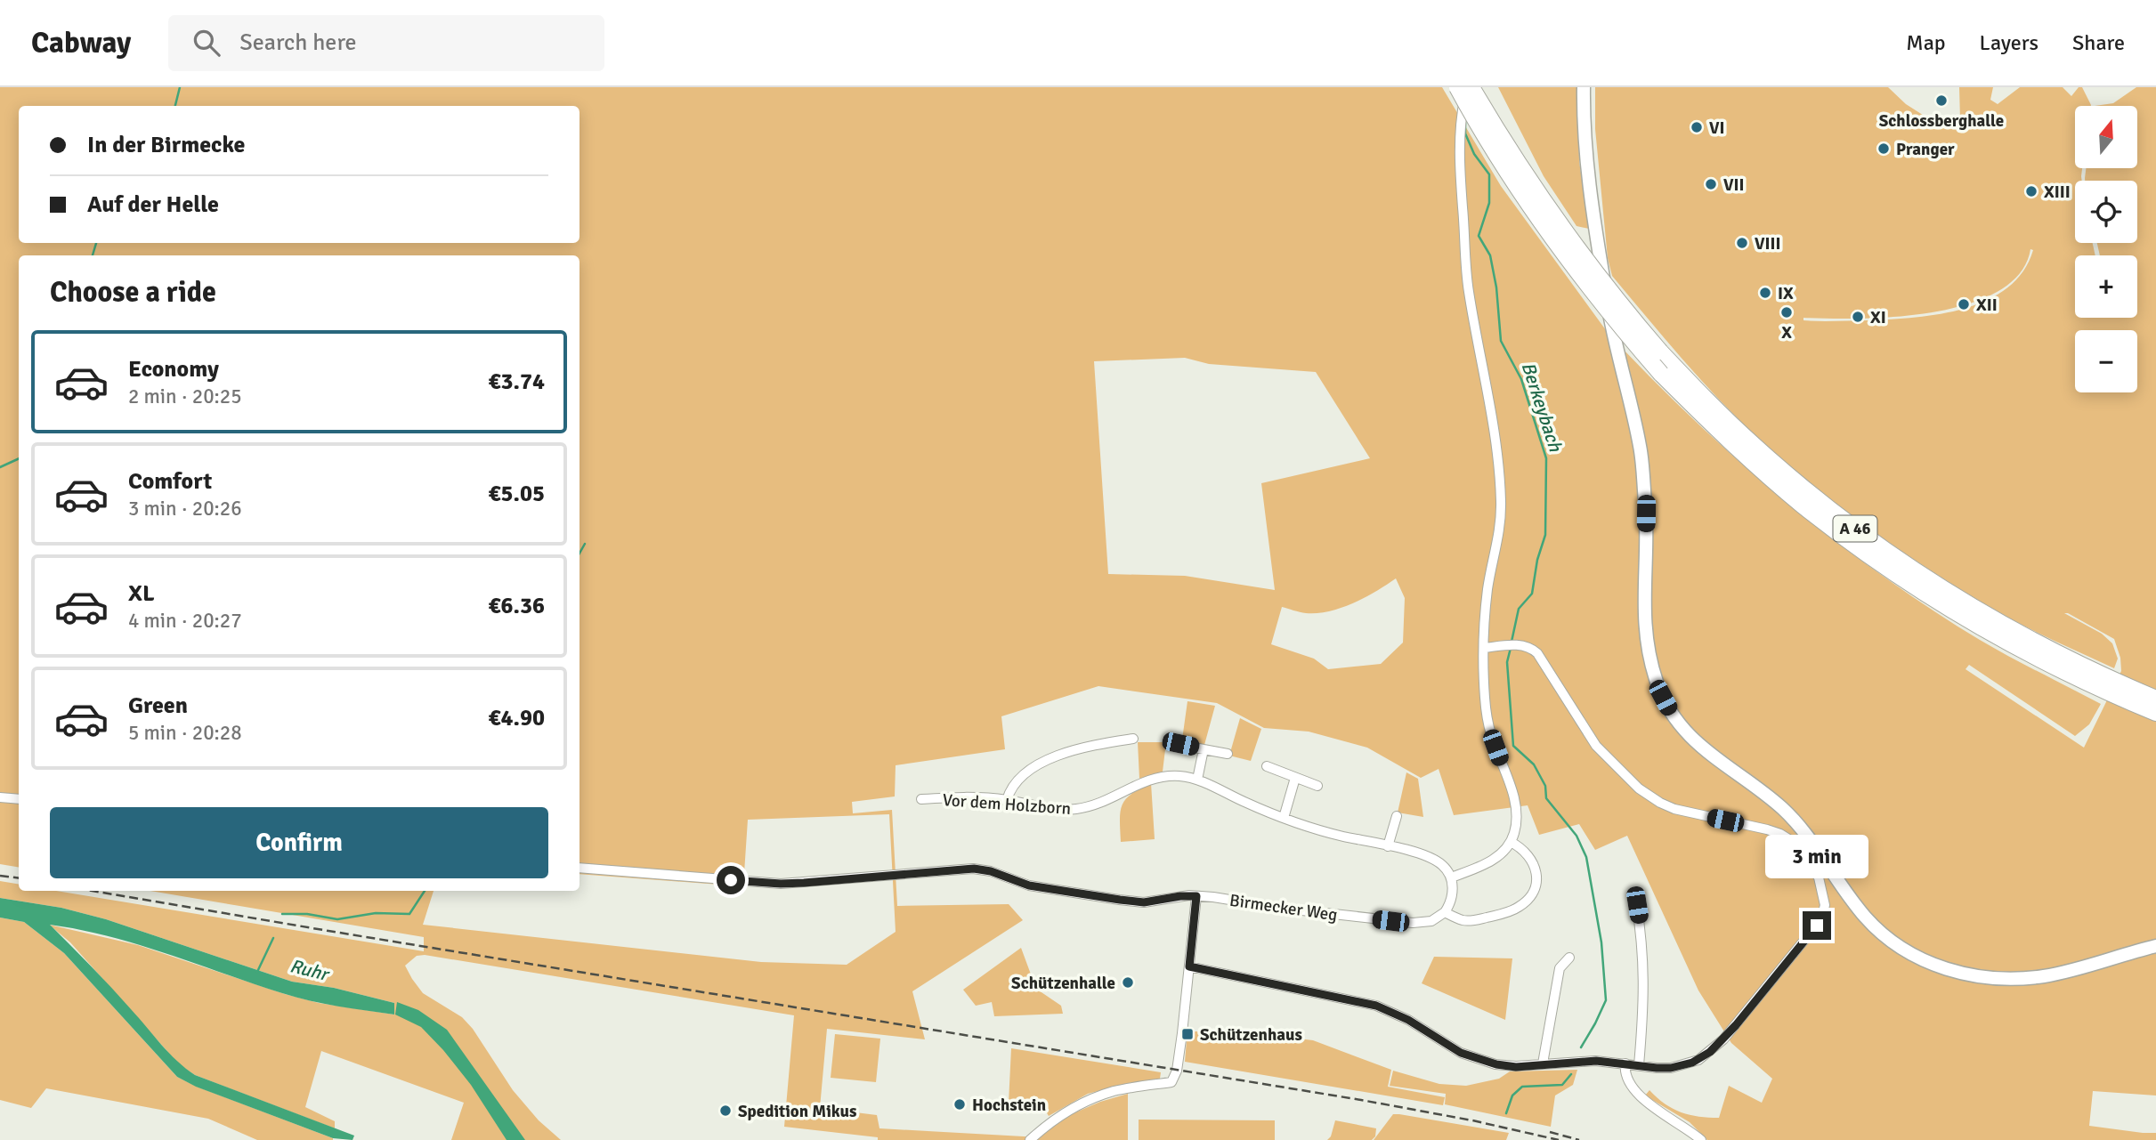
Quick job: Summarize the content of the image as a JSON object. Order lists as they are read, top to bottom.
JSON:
{
  "streets": {
    "highway": ["A 46"],
    "street": ["Vor dem Holzborn", "Birmecker Weg"]
  },
  "water": ["Berkeybach", "Ruhr"],
  "places": {
    "other": [
      "Schlossberghalle",
      "VI",
      "Pranger",
      "VII",
      "XIII",
      "VIII",
      "IX",
      "XII",
      "X",
      "XI",
      "Schützenhalle",
      "Hochstein",
      "Spedition Mikus"
    ],
    "transit": ["Schützenhaus"]
  },
  "north": "top",
  "page": {
    "header": "Cabway",
    "search": "Search here",
    "nav": ["Map", "Layers", "Share"],
    "map_buttons": ["+", "−"],
    "banner": ["In der Birmecke", "Auf der Helle"],
    "heading": "Choose a ride",
    "list": [
      {
        "name": "Economy",
        "note": "2 min · 20:25",
        "value": "€3.74"
      },
      {
        "name": "Comfort",
        "note": "3 min · 20:26",
        "value": "€5.05"
      },
      {
        "name": "XL",
        "note": "4 min · 20:27",
        "value": "€6.36"
      },
      {
        "name": "Green",
        "note": "5 min · 20:28",
        "value": "€4.90"
      }
    ],
    "buttons": "Confirm",
    "bubble": "3 min"
  }
}
